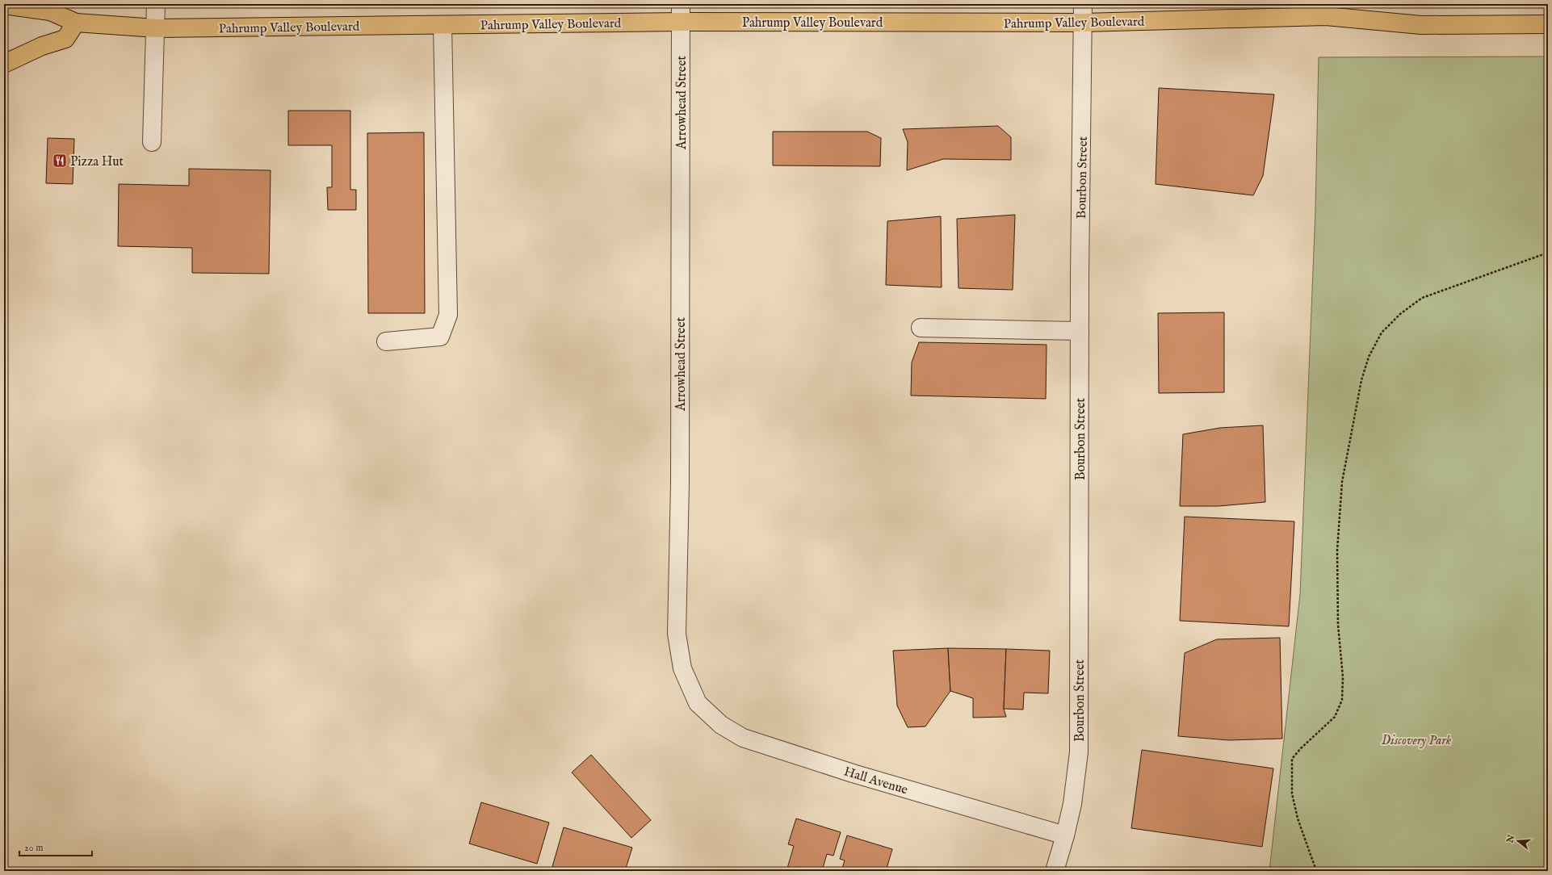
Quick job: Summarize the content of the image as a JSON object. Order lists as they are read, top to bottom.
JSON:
{
  "streets": {
    "main road": ["Pahrump Valley Boulevard"],
    "street": ["Arrowhead Street", "Bourbon Street", "Hall Avenue"]
  },
  "crossings": [
    ["Pahrump Valley Boulevard", "Arrowhead Street"],
    ["Pahrump Valley Boulevard", "Bourbon Street"],
    ["Arrowhead Street", "Hall Avenue"],
    ["Bourbon Street", "Hall Avenue"]
  ],
  "parks": ["Discovery Park"],
  "places": {
    "restaurant": ["Pizza Hut"]
  },
  "scale_bar": "20 m",
  "north": "left"
}
